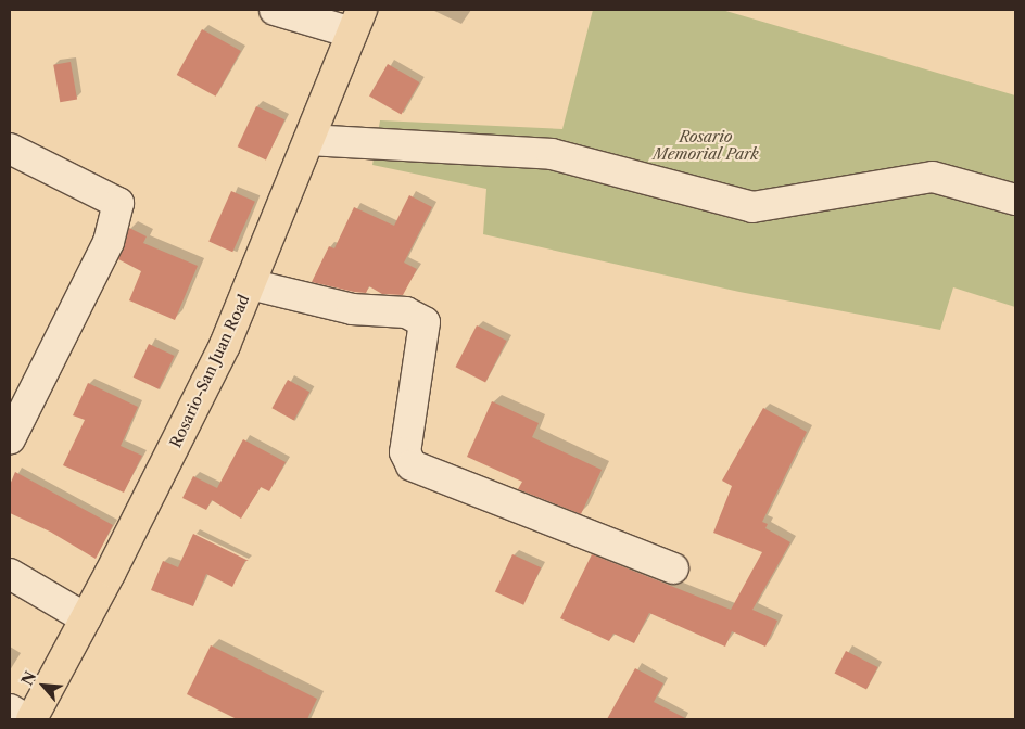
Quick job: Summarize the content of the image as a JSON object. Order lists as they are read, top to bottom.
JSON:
{
  "streets": {
    "main road": ["Rosario-San Juan Road"]
  },
  "parks": ["Rosario Memorial Park"],
  "north": "top left"
}
